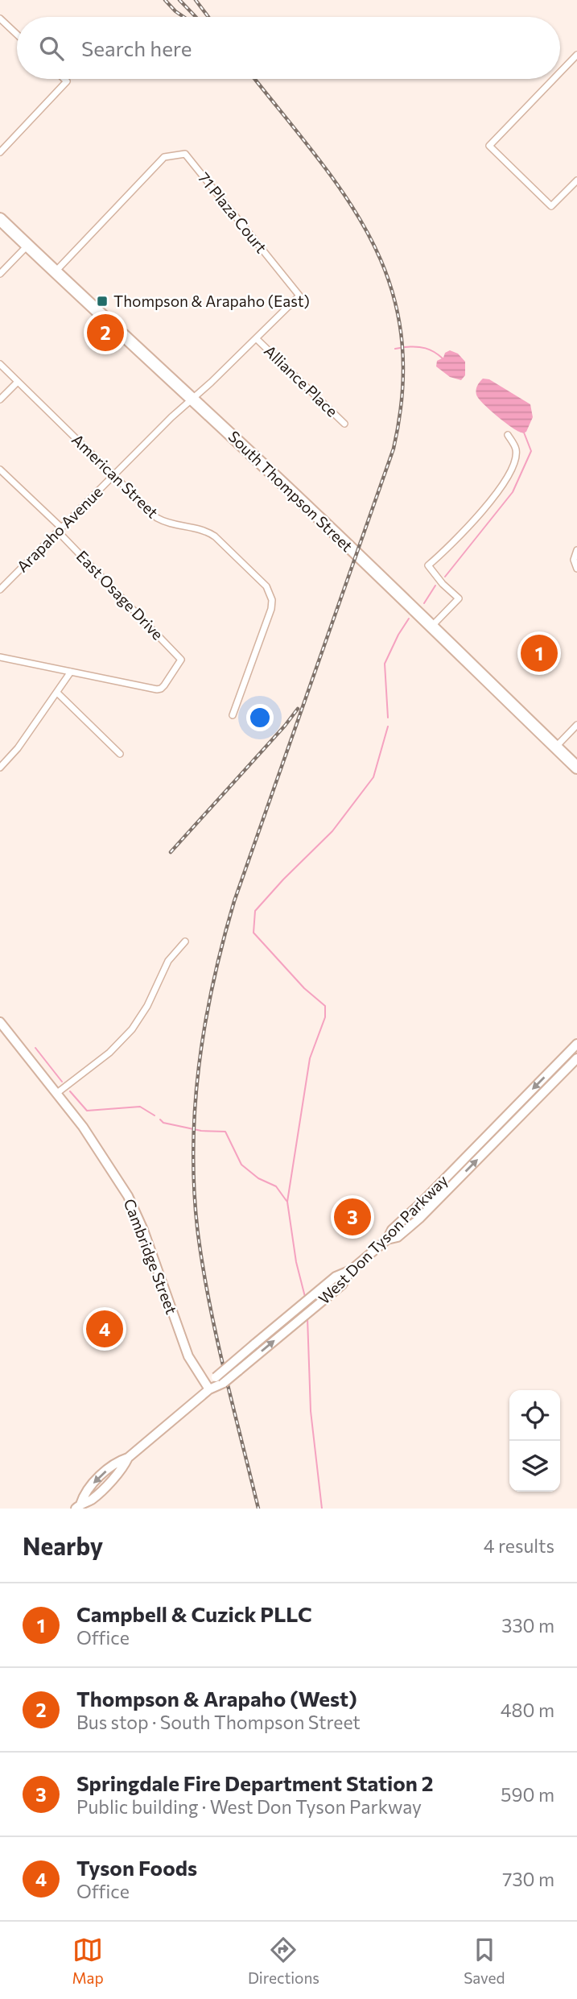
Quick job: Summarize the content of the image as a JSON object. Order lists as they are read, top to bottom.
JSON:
{
  "streets": {
    "highway": ["South Thompson Street"],
    "main road": ["West Don Tyson Parkway", "Cambridge Street"],
    "street": [
      "71 Plaza Court",
      "Alliance Place",
      "American Street",
      "Arapaho Avenue",
      "East Osage Drive"
    ]
  },
  "crossings": [
    ["71 Plaza Court", "Alliance Place"],
    ["71 Plaza Court", "South Thompson Street"],
    ["71 Plaza Court", "Arapaho Avenue"],
    ["American Street", "Arapaho Avenue"],
    ["South Thompson Street", "Arapaho Avenue"],
    ["Arapaho Avenue", "East Osage Drive"],
    ["West Don Tyson Parkway", "Cambridge Street"]
  ],
  "places": {
    "transit": ["Thompson & Arapaho (East)"]
  },
  "page": {
    "search": "Search here",
    "pins": [
      "2",
      "1",
      "3",
      "4"
    ],
    "heading": ["Nearby", "4 results"],
    "list": [
      {
        "mark": "1",
        "name": "Campbell & Cuzick PLLC",
        "note": "Office",
        "value": "330 m"
      },
      {
        "mark": "2",
        "name": "Thompson & Arapaho (West)",
        "note": "Bus stop · South Thompson Street",
        "value": "480 m"
      },
      {
        "mark": "3",
        "name": "Springdale Fire Department Station 2",
        "note": "Public building · West Don Tyson Parkway",
        "value": "590 m"
      },
      {
        "mark": "4",
        "name": "Tyson Foods",
        "note": "Office",
        "value": "730 m"
      }
    ],
    "nav": ["Map", "Directions", "Saved"]
  }
}
